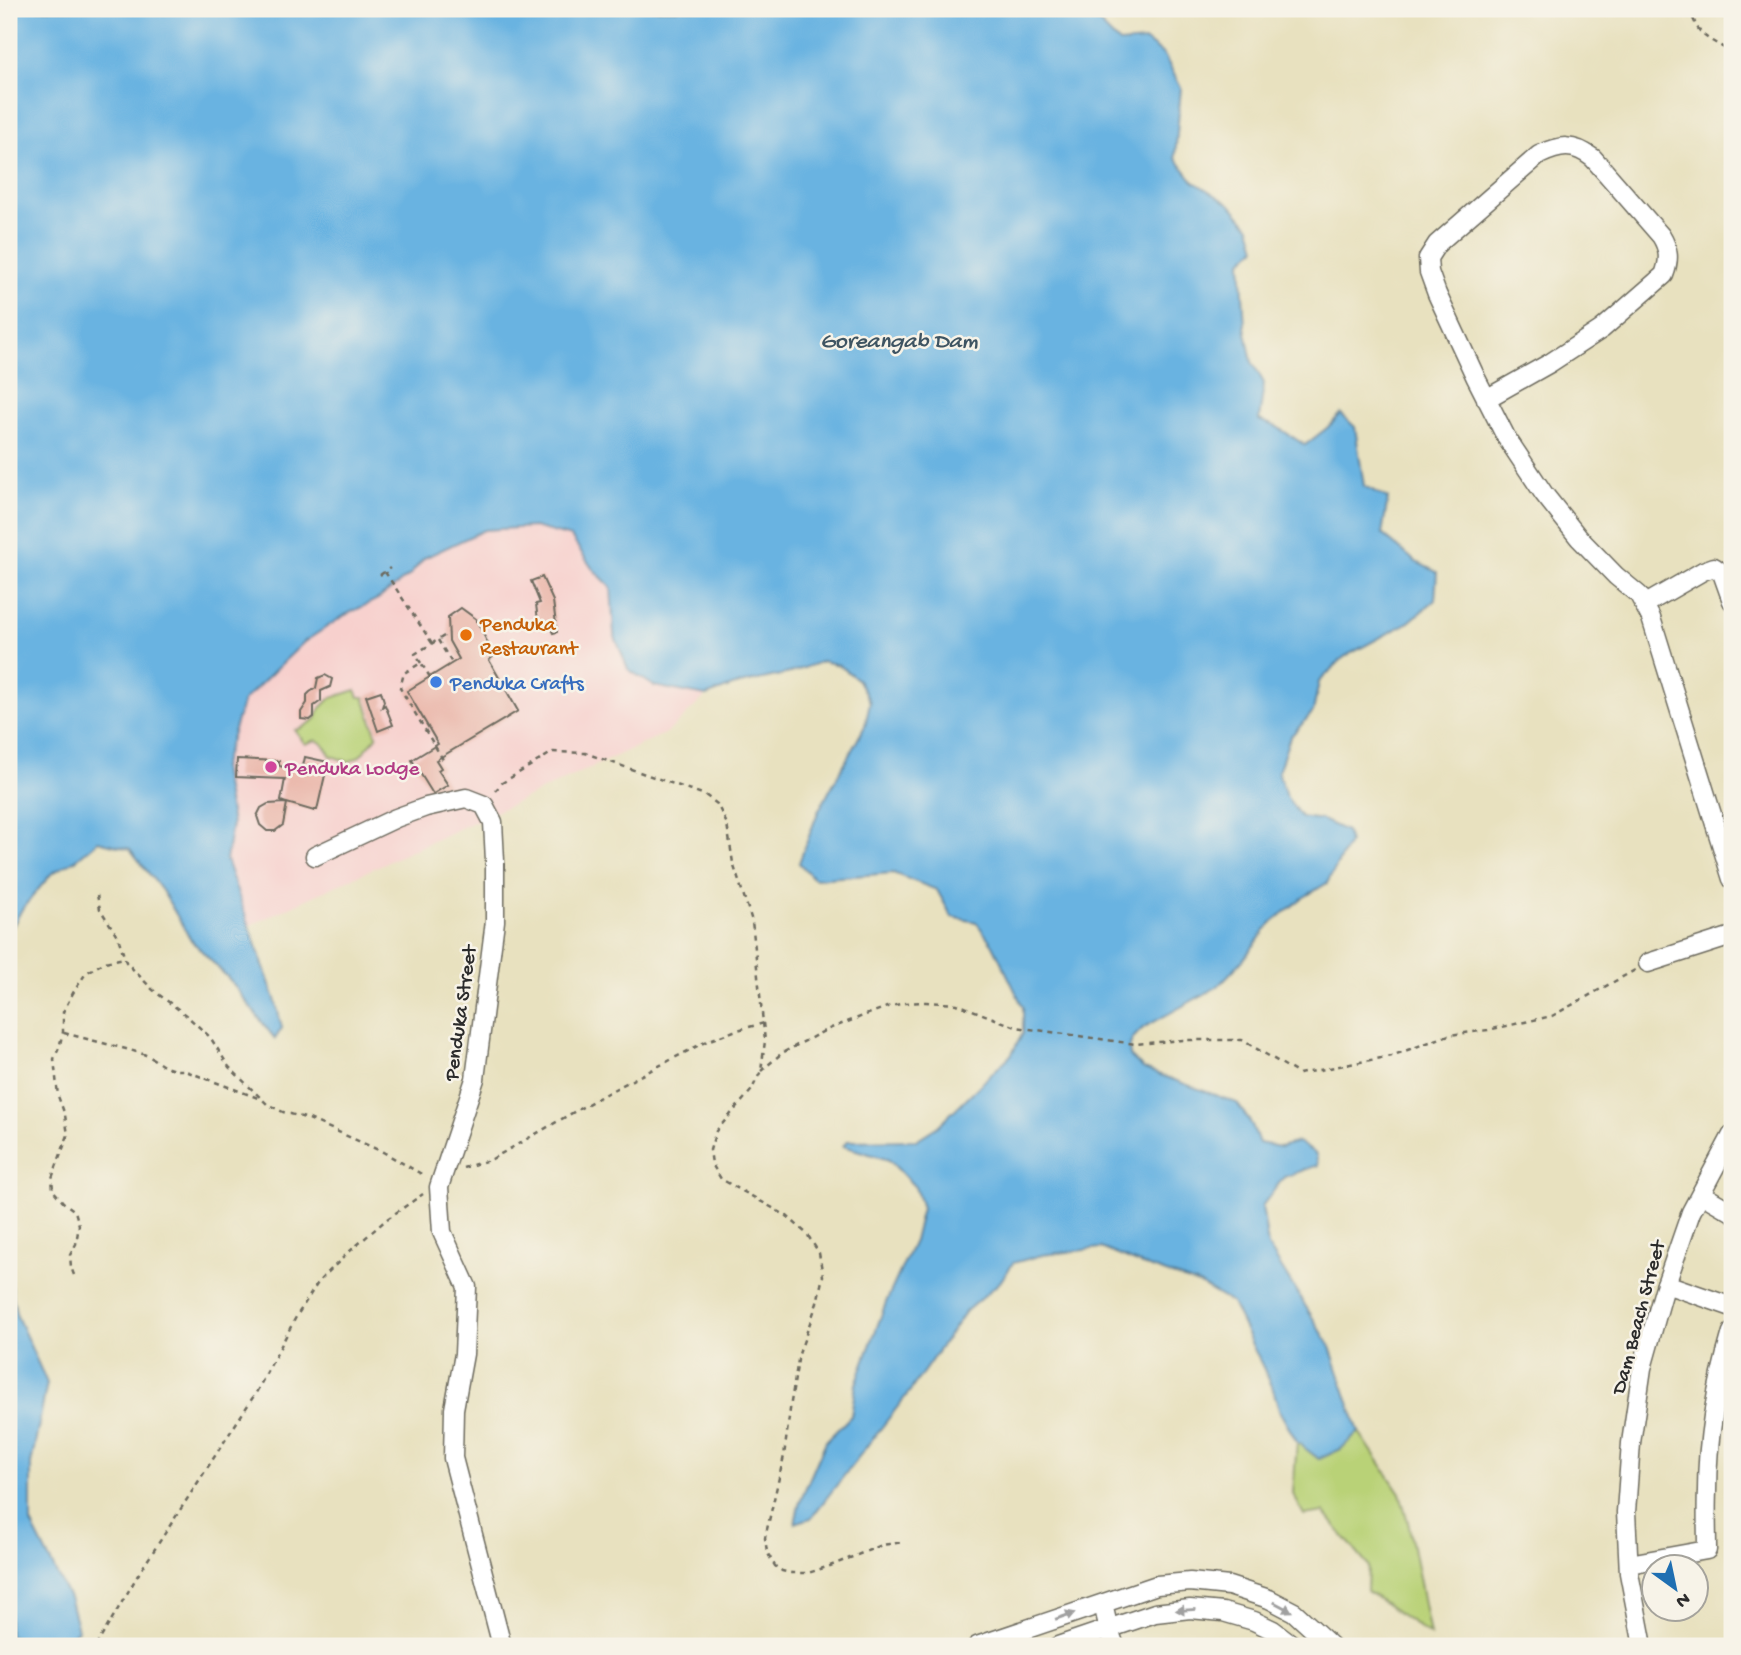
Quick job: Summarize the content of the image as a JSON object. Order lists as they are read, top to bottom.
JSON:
{
  "streets": {
    "street": ["Penduka Street", "Dam Beach Street"]
  },
  "water": ["Goreangab Dam"],
  "places": ["Penduka Restaurant", "Penduka Crafts", "Penduka Lodge"],
  "north": "bottom right"
}
